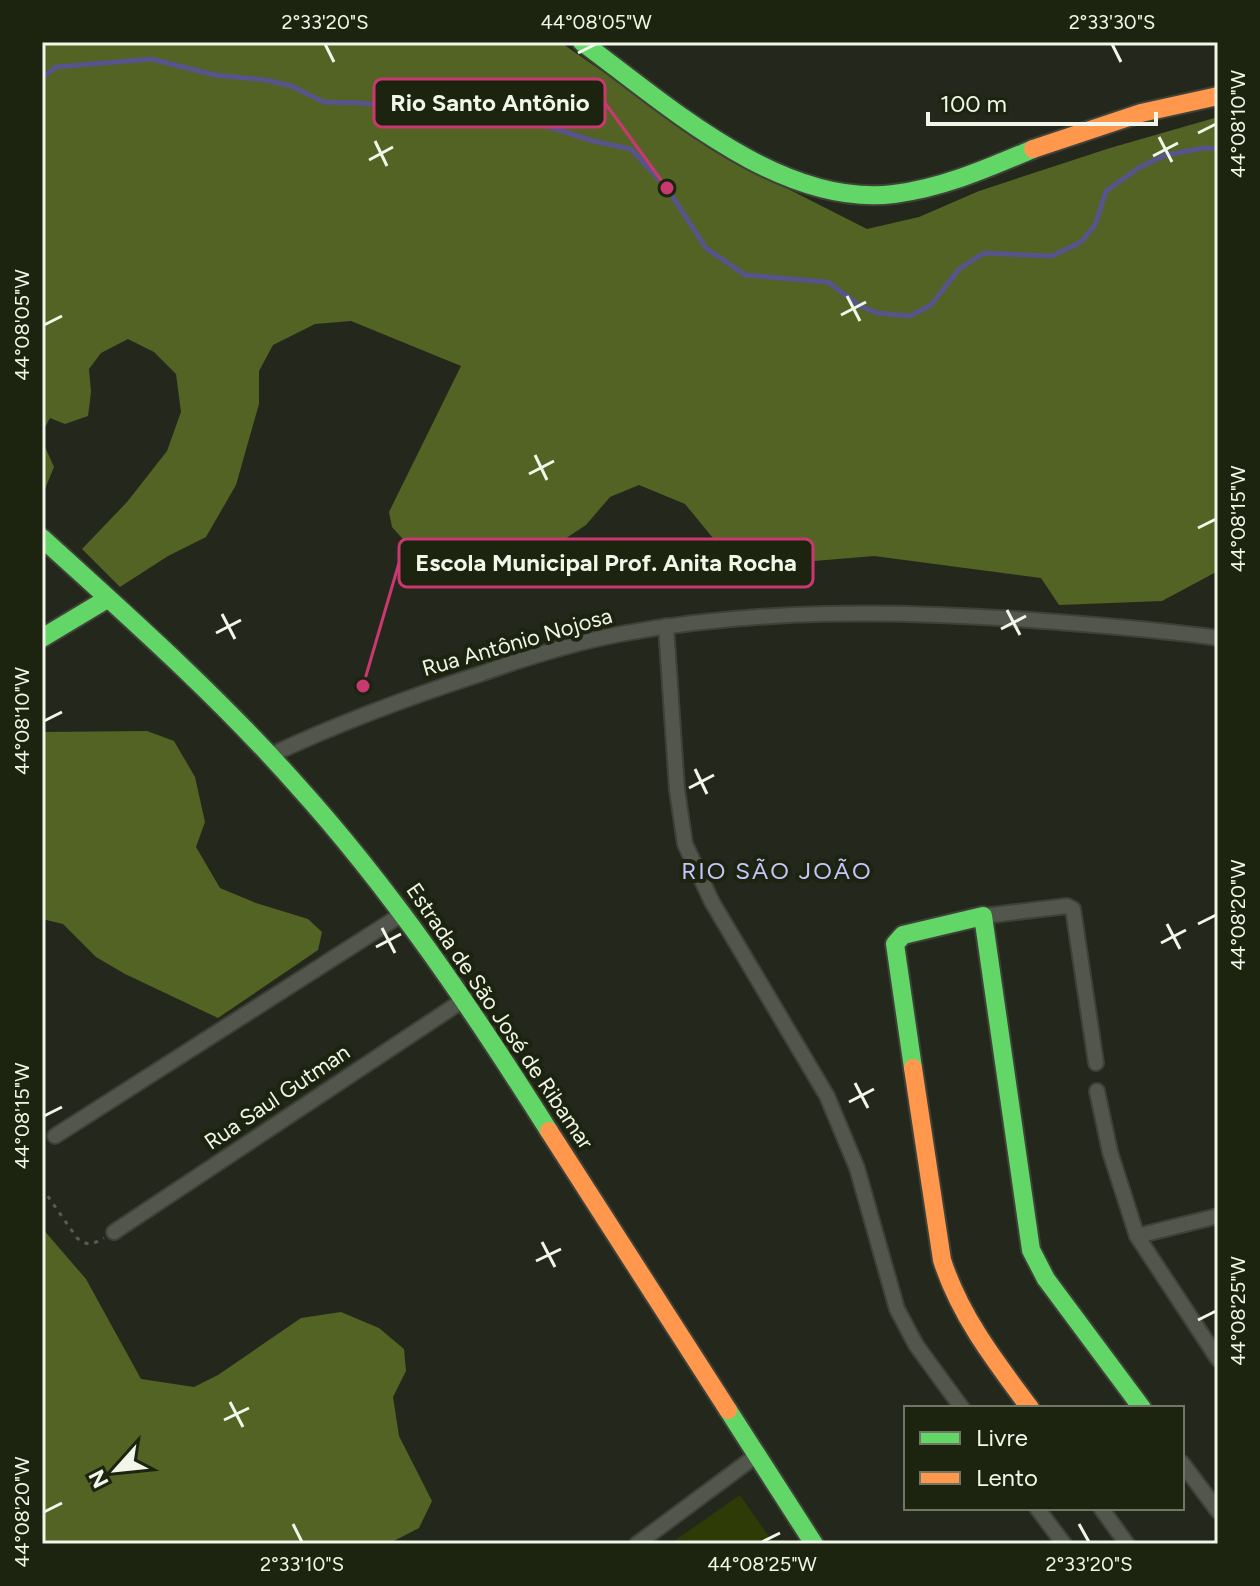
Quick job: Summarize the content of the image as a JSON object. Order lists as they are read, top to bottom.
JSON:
{
  "streets": {
    "main road": ["Estrada de São José de Ribamar"],
    "street": ["Rua Antônio Nojosa", "Rua Saul Gutman"]
  },
  "crossings": [
    ["Rua Antônio Nojosa", "Estrada de São José de Ribamar"],
    ["Estrada de São José de Ribamar", "Rua Saul Gutman"]
  ],
  "districts": ["RIO SÃO JOÃO"],
  "places": ["Rio Santo Antônio", "Escola Municipal Prof. Anita Rocha"],
  "legend": ["Livre", "Lento"],
  "scale_bar": "100 m",
  "north": "bottom left",
  "coordinates": [
    "2°33'20\"S",
    "44°08'05\"W",
    "2°33'30\"S",
    "44°08'10\"W",
    "44°08'15\"W",
    "44°08'20\"W",
    "44°08'25\"W",
    "2°33'10\"S"
  ]
}
